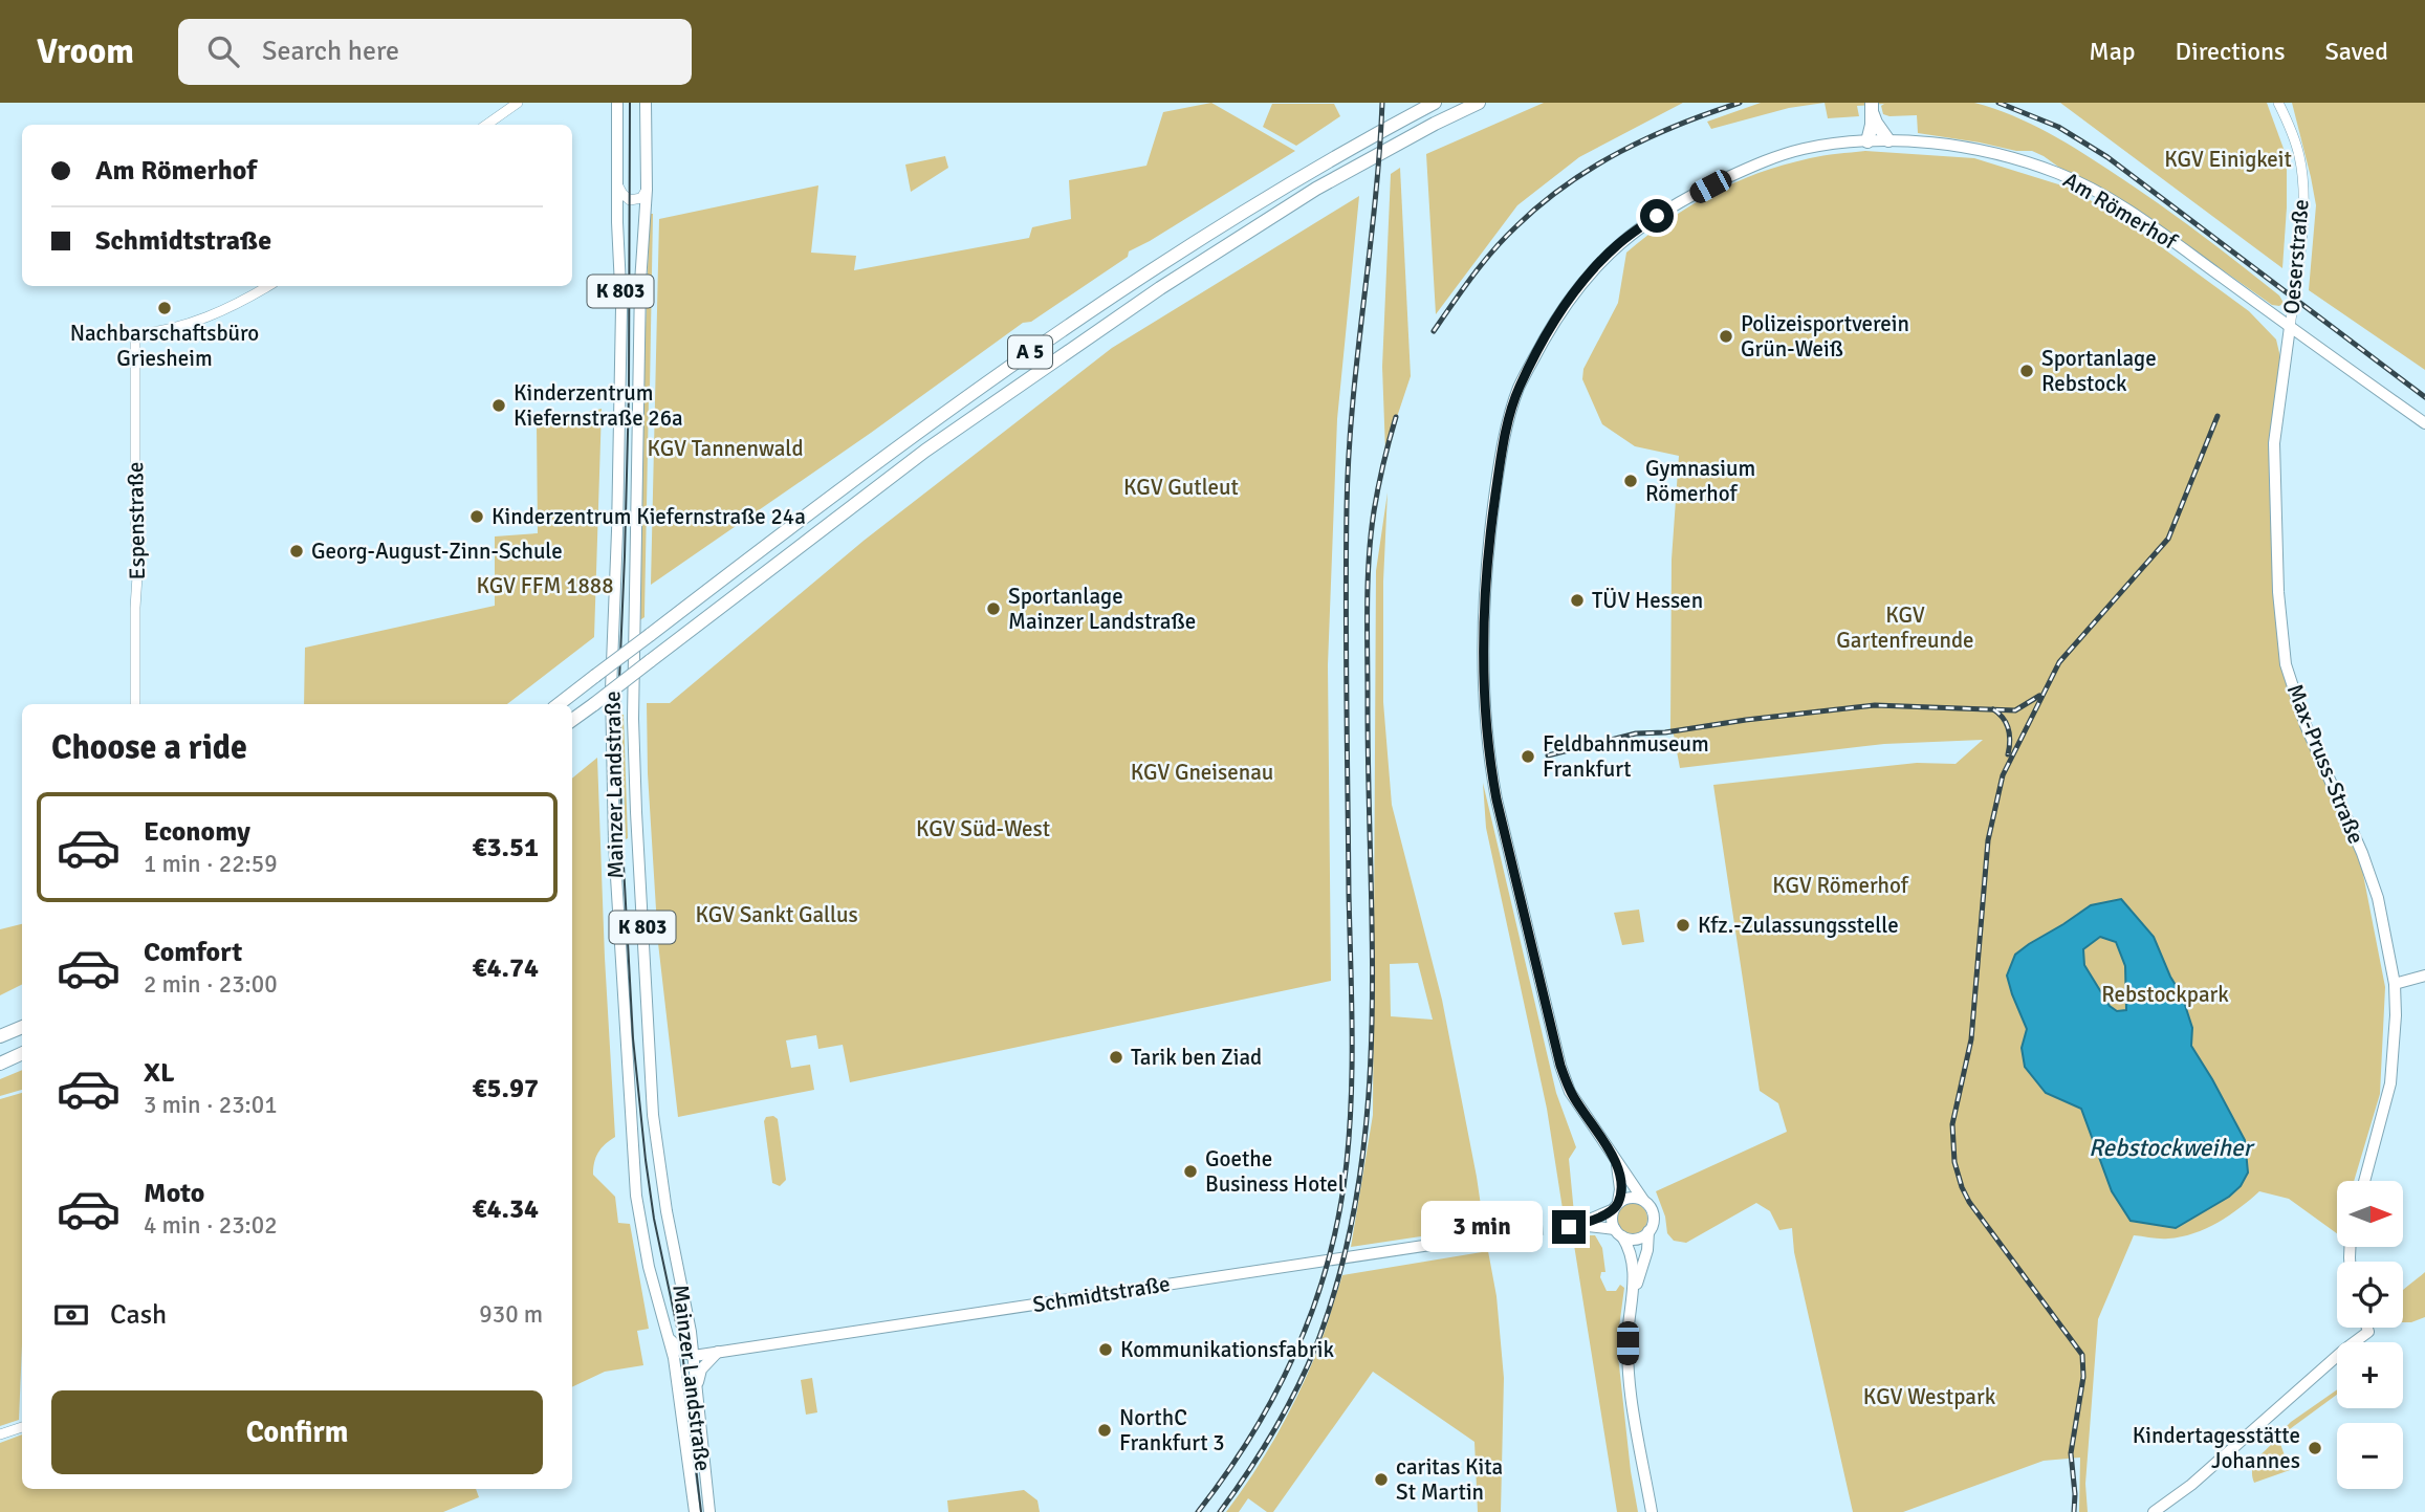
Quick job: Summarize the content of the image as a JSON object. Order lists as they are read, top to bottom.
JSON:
{
  "streets": {
    "highway": ["A 5"],
    "main road": [
      "Am Römerhof",
      "K 803",
      "Max-Pruss-Straße",
      "Mainzer Landstraße",
      "Schmidtstraße"
    ],
    "street": ["Oeserstraße", "Espenstraße"]
  },
  "crossings": [
    ["Am Römerhof", "Oeserstraße"],
    ["Am Römerhof", "Max-Pruss-Straße"],
    ["Oeserstraße", "Max-Pruss-Straße"],
    ["Mainzer Landstraße", "Schmidtstraße"]
  ],
  "water": ["Rebstockweiher"],
  "parks": [
    "KGV Einigkeit",
    "KGV Tannenwald",
    "KGV Gutleut",
    "KGV FFM 1888",
    "KGV Gartenfreunde",
    "KGV Gneisenau",
    "KGV Süd-West",
    "KGV Römerhof",
    "KGV Sankt Gallus",
    "Rebstockpark",
    "KGV Westpark"
  ],
  "places": [
    "Nachbarschaftsbüro Griesheim",
    "Polizeisportverein Grün-Weiß",
    "Sportanlage Rebstock",
    "Kinderzentrum Kiefernstraße 26a",
    "Gymnasium Römerhof",
    "Kinderzentrum Kiefernstraße 24a",
    "Georg-August-Zinn-Schule",
    "TÜV Hessen",
    "Sportanlage Mainzer Landstraße",
    "Feldbahnmuseum Frankfurt",
    "Kfz.-Zulassungsstelle",
    "Tarik ben Ziad",
    "Goethe Business Hotel",
    "Kommunikationsfabrik",
    "NorthC Frankfurt 3",
    "Kindertagesstätte Johannes",
    "caritas Kita St Martin"
  ],
  "north": "right",
  "page": {
    "header": "Vroom",
    "search": "Search here",
    "nav": ["Map", "Directions", "Saved"],
    "banner": ["Am Römerhof", "Schmidtstraße"],
    "heading": "Choose a ride",
    "list": [
      {
        "name": "Economy",
        "note": "1 min · 22:59",
        "value": "€3.51"
      },
      {
        "name": "Comfort",
        "note": "2 min · 23:00",
        "value": "€4.74"
      },
      {
        "name": "XL",
        "note": "3 min · 23:01",
        "value": "€5.97"
      },
      {
        "name": "Moto",
        "note": "4 min · 23:02",
        "value": "€4.34"
      }
    ],
    "map_buttons": ["+", "−"],
    "bubble": "3 min",
    "pay": ["Cash", "930 m"],
    "buttons": "Confirm"
  }
}
